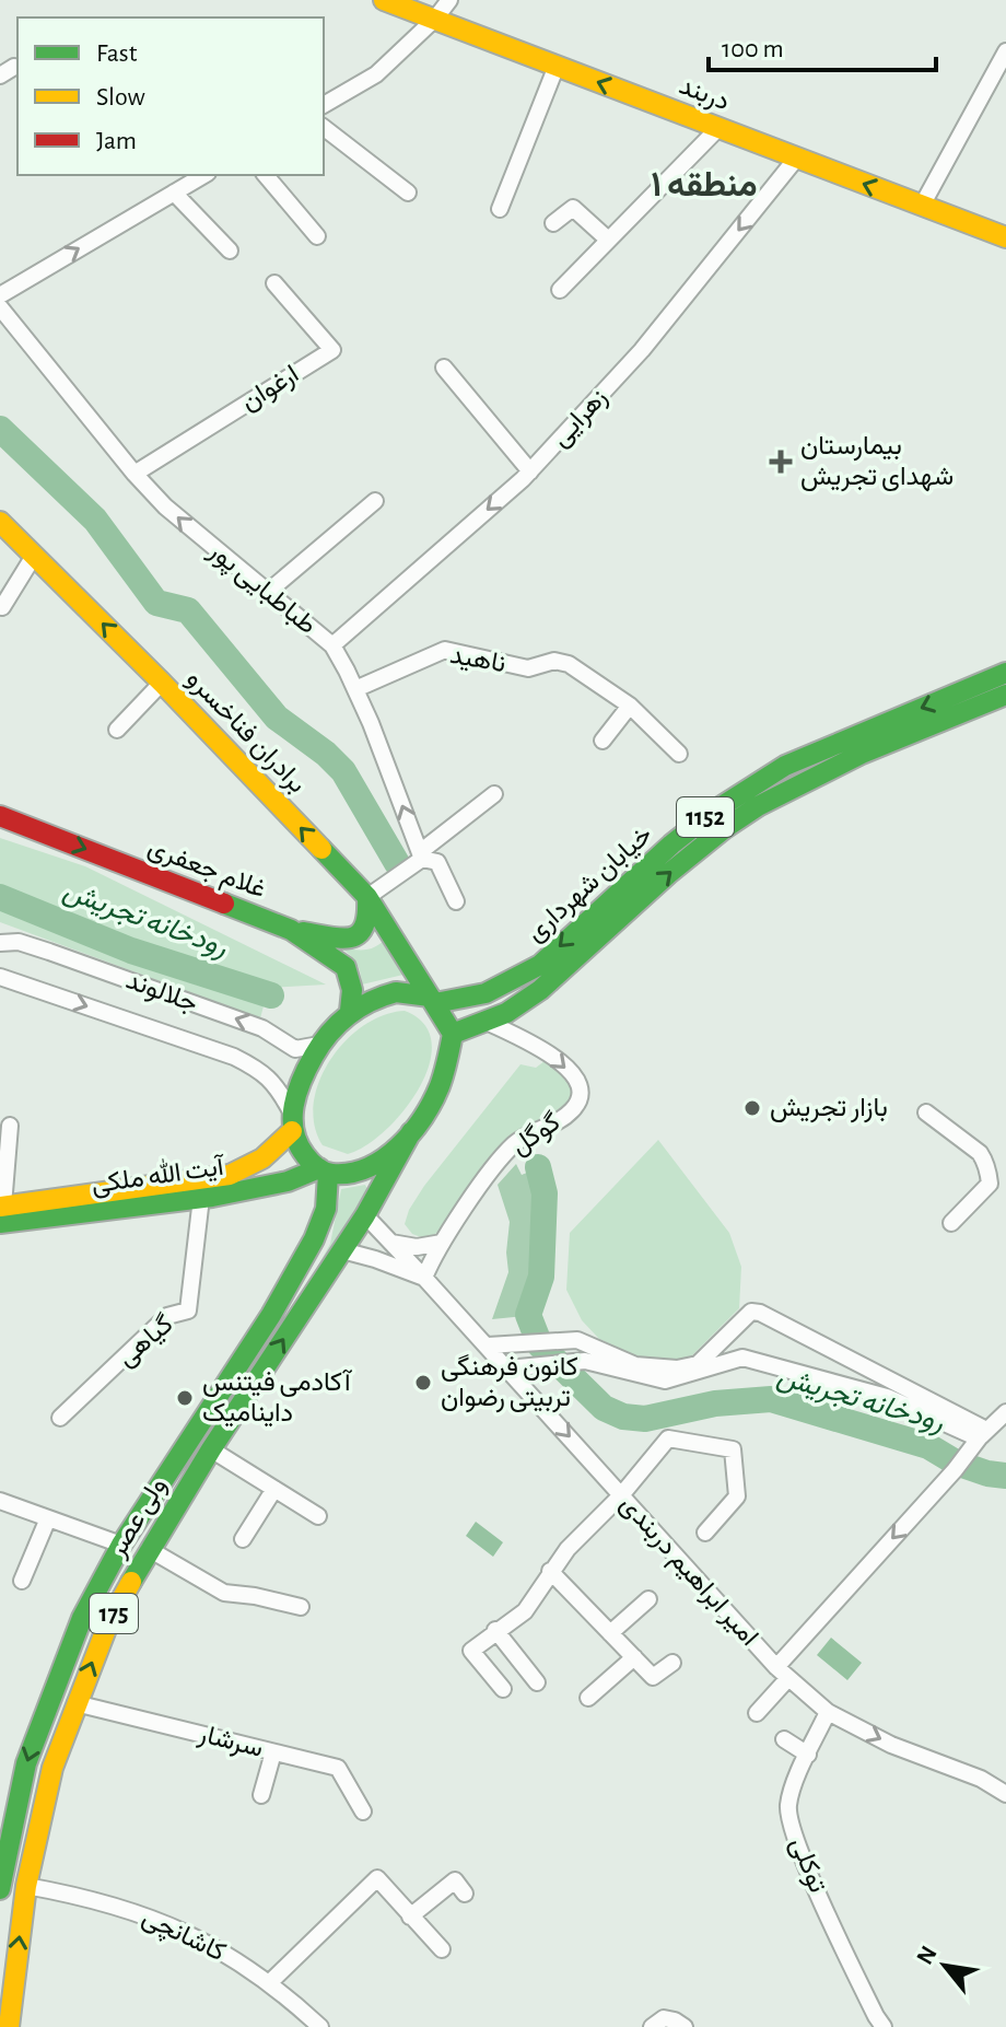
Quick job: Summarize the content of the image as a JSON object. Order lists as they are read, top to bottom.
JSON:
{
  "streets": {
    "main road": [
      "دربند",
      "برادران فناخسرو",
      "1152",
      "غلام جعفری",
      "خیابان شهرداری",
      "آیت الله ملکی",
      "ولی عصر",
      "175"
    ],
    "street": [
      "ارغوان",
      "زهرایی",
      "طباطبایی پور",
      "ناهید",
      "جلالوند",
      "گوگل",
      "گیاهی",
      "امیر ابراهیم دربندی",
      "سرشار",
      "توکلی",
      "کاشانچی"
    ]
  },
  "crossings": [
    ["دربند", "زهرایی"],
    ["ارغوان", "طباطبایی پور"],
    ["زهرایی", "طباطبایی پور"],
    ["طباطبایی پور", "ناهید"],
    ["برادران فناخسرو", "غلام جعفری"],
    ["برادران فناخسرو", "خیابان شهرداری"],
    ["برادران فناخسرو", "جلالوند"],
    ["برادران فناخسرو", "آیت الله ملکی"],
    ["برادران فناخسرو", "ولی عصر"],
    ["غلام جعفری", "خیابان شهرداری"],
    ["غلام جعفری", "جلالوند"],
    ["غلام جعفری", "آیت الله ملکی"],
    ["غلام جعفری", "ولی عصر"],
    ["خیابان شهرداری", "جلالوند"],
    ["خیابان شهرداری", "گوگل"],
    ["خیابان شهرداری", "آیت الله ملکی"],
    ["خیابان شهرداری", "ولی عصر"],
    ["جلالوند", "آیت الله ملکی"],
    ["جلالوند", "ولی عصر"],
    ["گوگل", "امیر ابراهیم دربندی"],
    ["آیت الله ملکی", "گیاهی"],
    ["آیت الله ملکی", "ولی عصر"],
    ["ولی عصر", "امیر ابراهیم دربندی"],
    ["ولی عصر", "سرشار"],
    ["ولی عصر", "کاشانچی"],
    ["امیر ابراهیم دربندی", "توکلی"]
  ],
  "one_way": [
    "دربند",
    "طباطبایی پور",
    "برادران فناخسرو",
    "غلام جعفری",
    "امیر ابراهیم دربندی"
  ],
  "districts": ["منطقه ۱"],
  "water": ["رودخانه تجریش"],
  "places": {
    "health": ["بیمارستان شهدای تجریش"],
    "other": ["بازار تجریش", "کانون فرهنگی تربیتی رضوان", "آکادمی فیتنس داینامیک"]
  },
  "legend": ["Fast", "Slow", "Jam"],
  "scale_bar": "100 m",
  "north": "top left"
}
